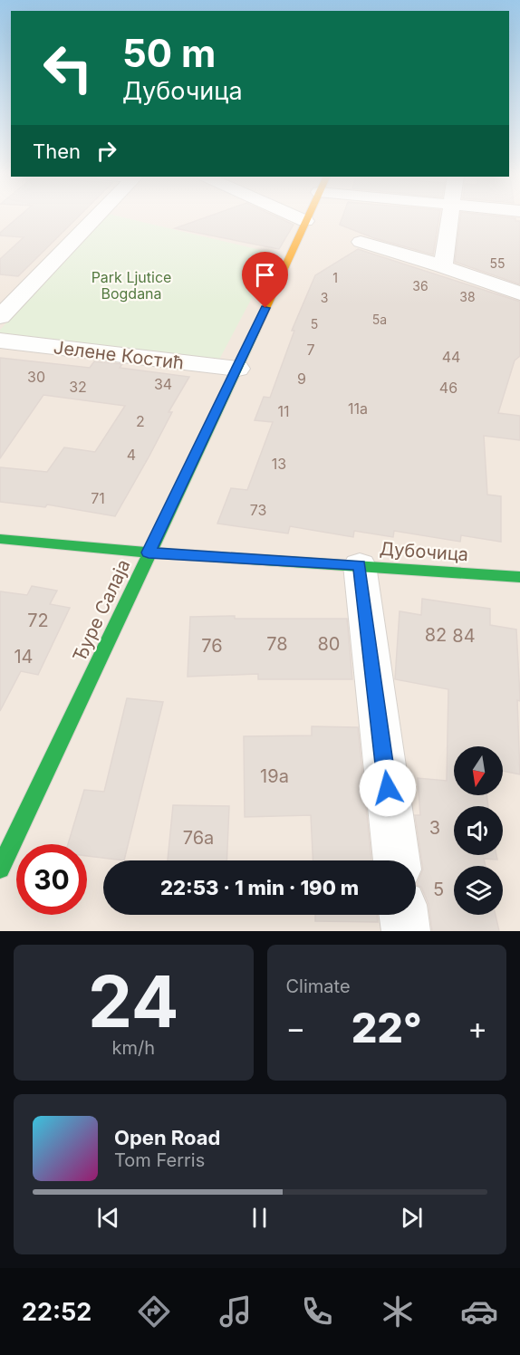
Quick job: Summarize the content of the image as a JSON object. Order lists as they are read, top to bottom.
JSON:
{
  "streets": {
    "street": ["Јелене Костић", "Дубочица", "Ђуре Салаја"]
  },
  "crossings": [
    ["Јелене Костић", "Ђуре Салаја"],
    ["Дубочица", "Ђуре Салаја"]
  ],
  "parks": ["Park Ljutice Bogdana"],
  "house_numbers": [
    "55",
    "1",
    "36",
    "38",
    "3",
    "5a",
    "5",
    "7",
    "44",
    "30",
    "9",
    "34",
    "32",
    "46",
    "11a",
    "11",
    "2",
    "4",
    "13",
    "71",
    "73",
    "72",
    "82",
    "84",
    "78",
    "80",
    "76",
    "14",
    "19a",
    "3",
    "76a",
    "5"
  ],
  "north": "bottom",
  "page": {
    "turn": ["50 m", "Дубочица"],
    "then": "Then",
    "limit": "30",
    "trip": "22:53 · 1 min · 190 m",
    "tile": [
      ["24", "km/h"],
      "Climate"
    ],
    "heat": ["−", "22°", "+"],
    "song": ["Open Road", "Tom Ferris"],
    "tabs": "22:52"
  }
}
